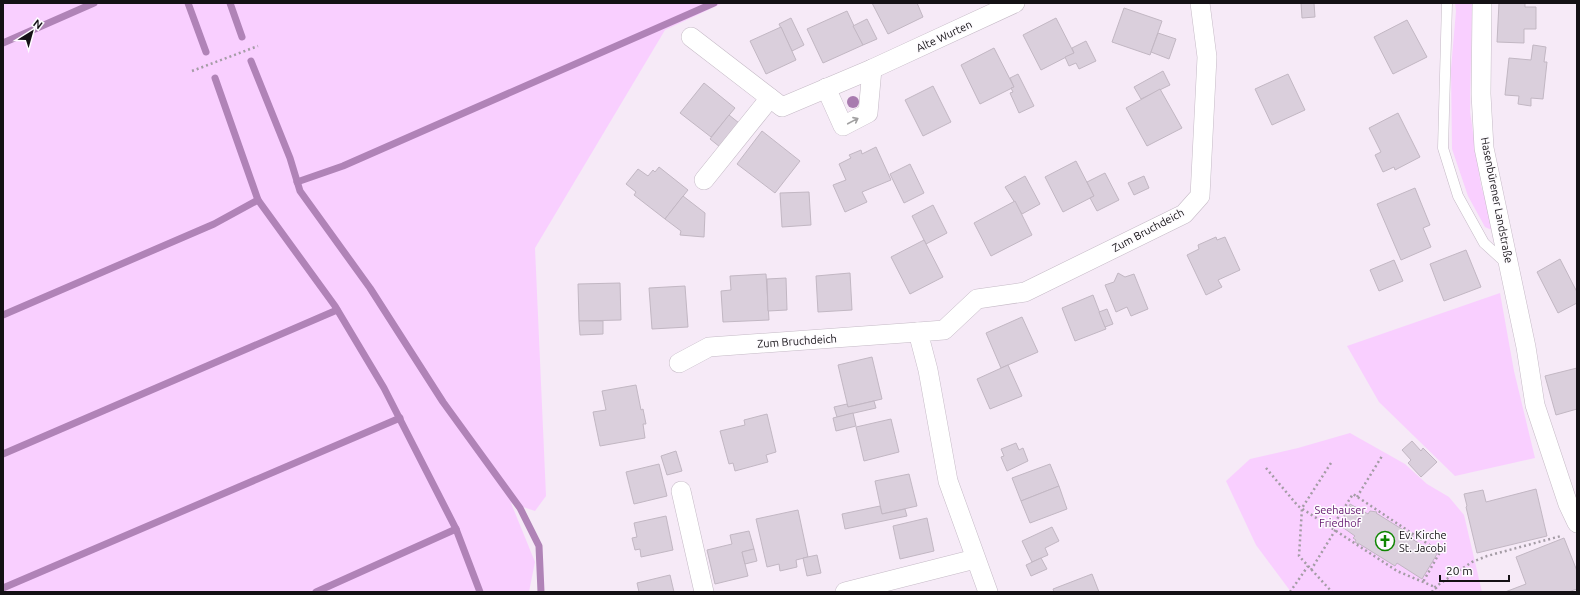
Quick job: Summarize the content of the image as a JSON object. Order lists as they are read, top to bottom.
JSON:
{
  "streets": {
    "street": ["Alte Wurten", "Hasenbürener Landstraße", "Zum Bruchdeich"]
  },
  "parks": ["Seehauser Friedhof"],
  "places": {
    "church": ["Ev. Kirche St. Jacobi"]
  },
  "scale_bar": "20 m",
  "north": "top right"
}
